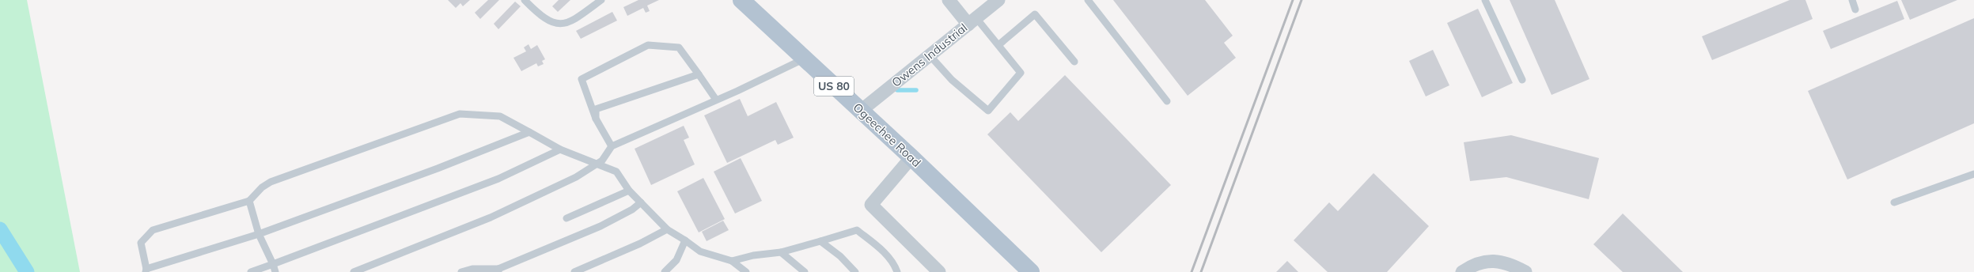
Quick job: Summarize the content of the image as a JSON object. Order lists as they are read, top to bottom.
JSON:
{
  "streets": {
    "main road": ["US 80", "Ogeechee Road"],
    "street": ["Owens Industrial"]
  },
  "crossings": [
    ["Owens Industrial", "Ogeechee Road"]
  ]
}
